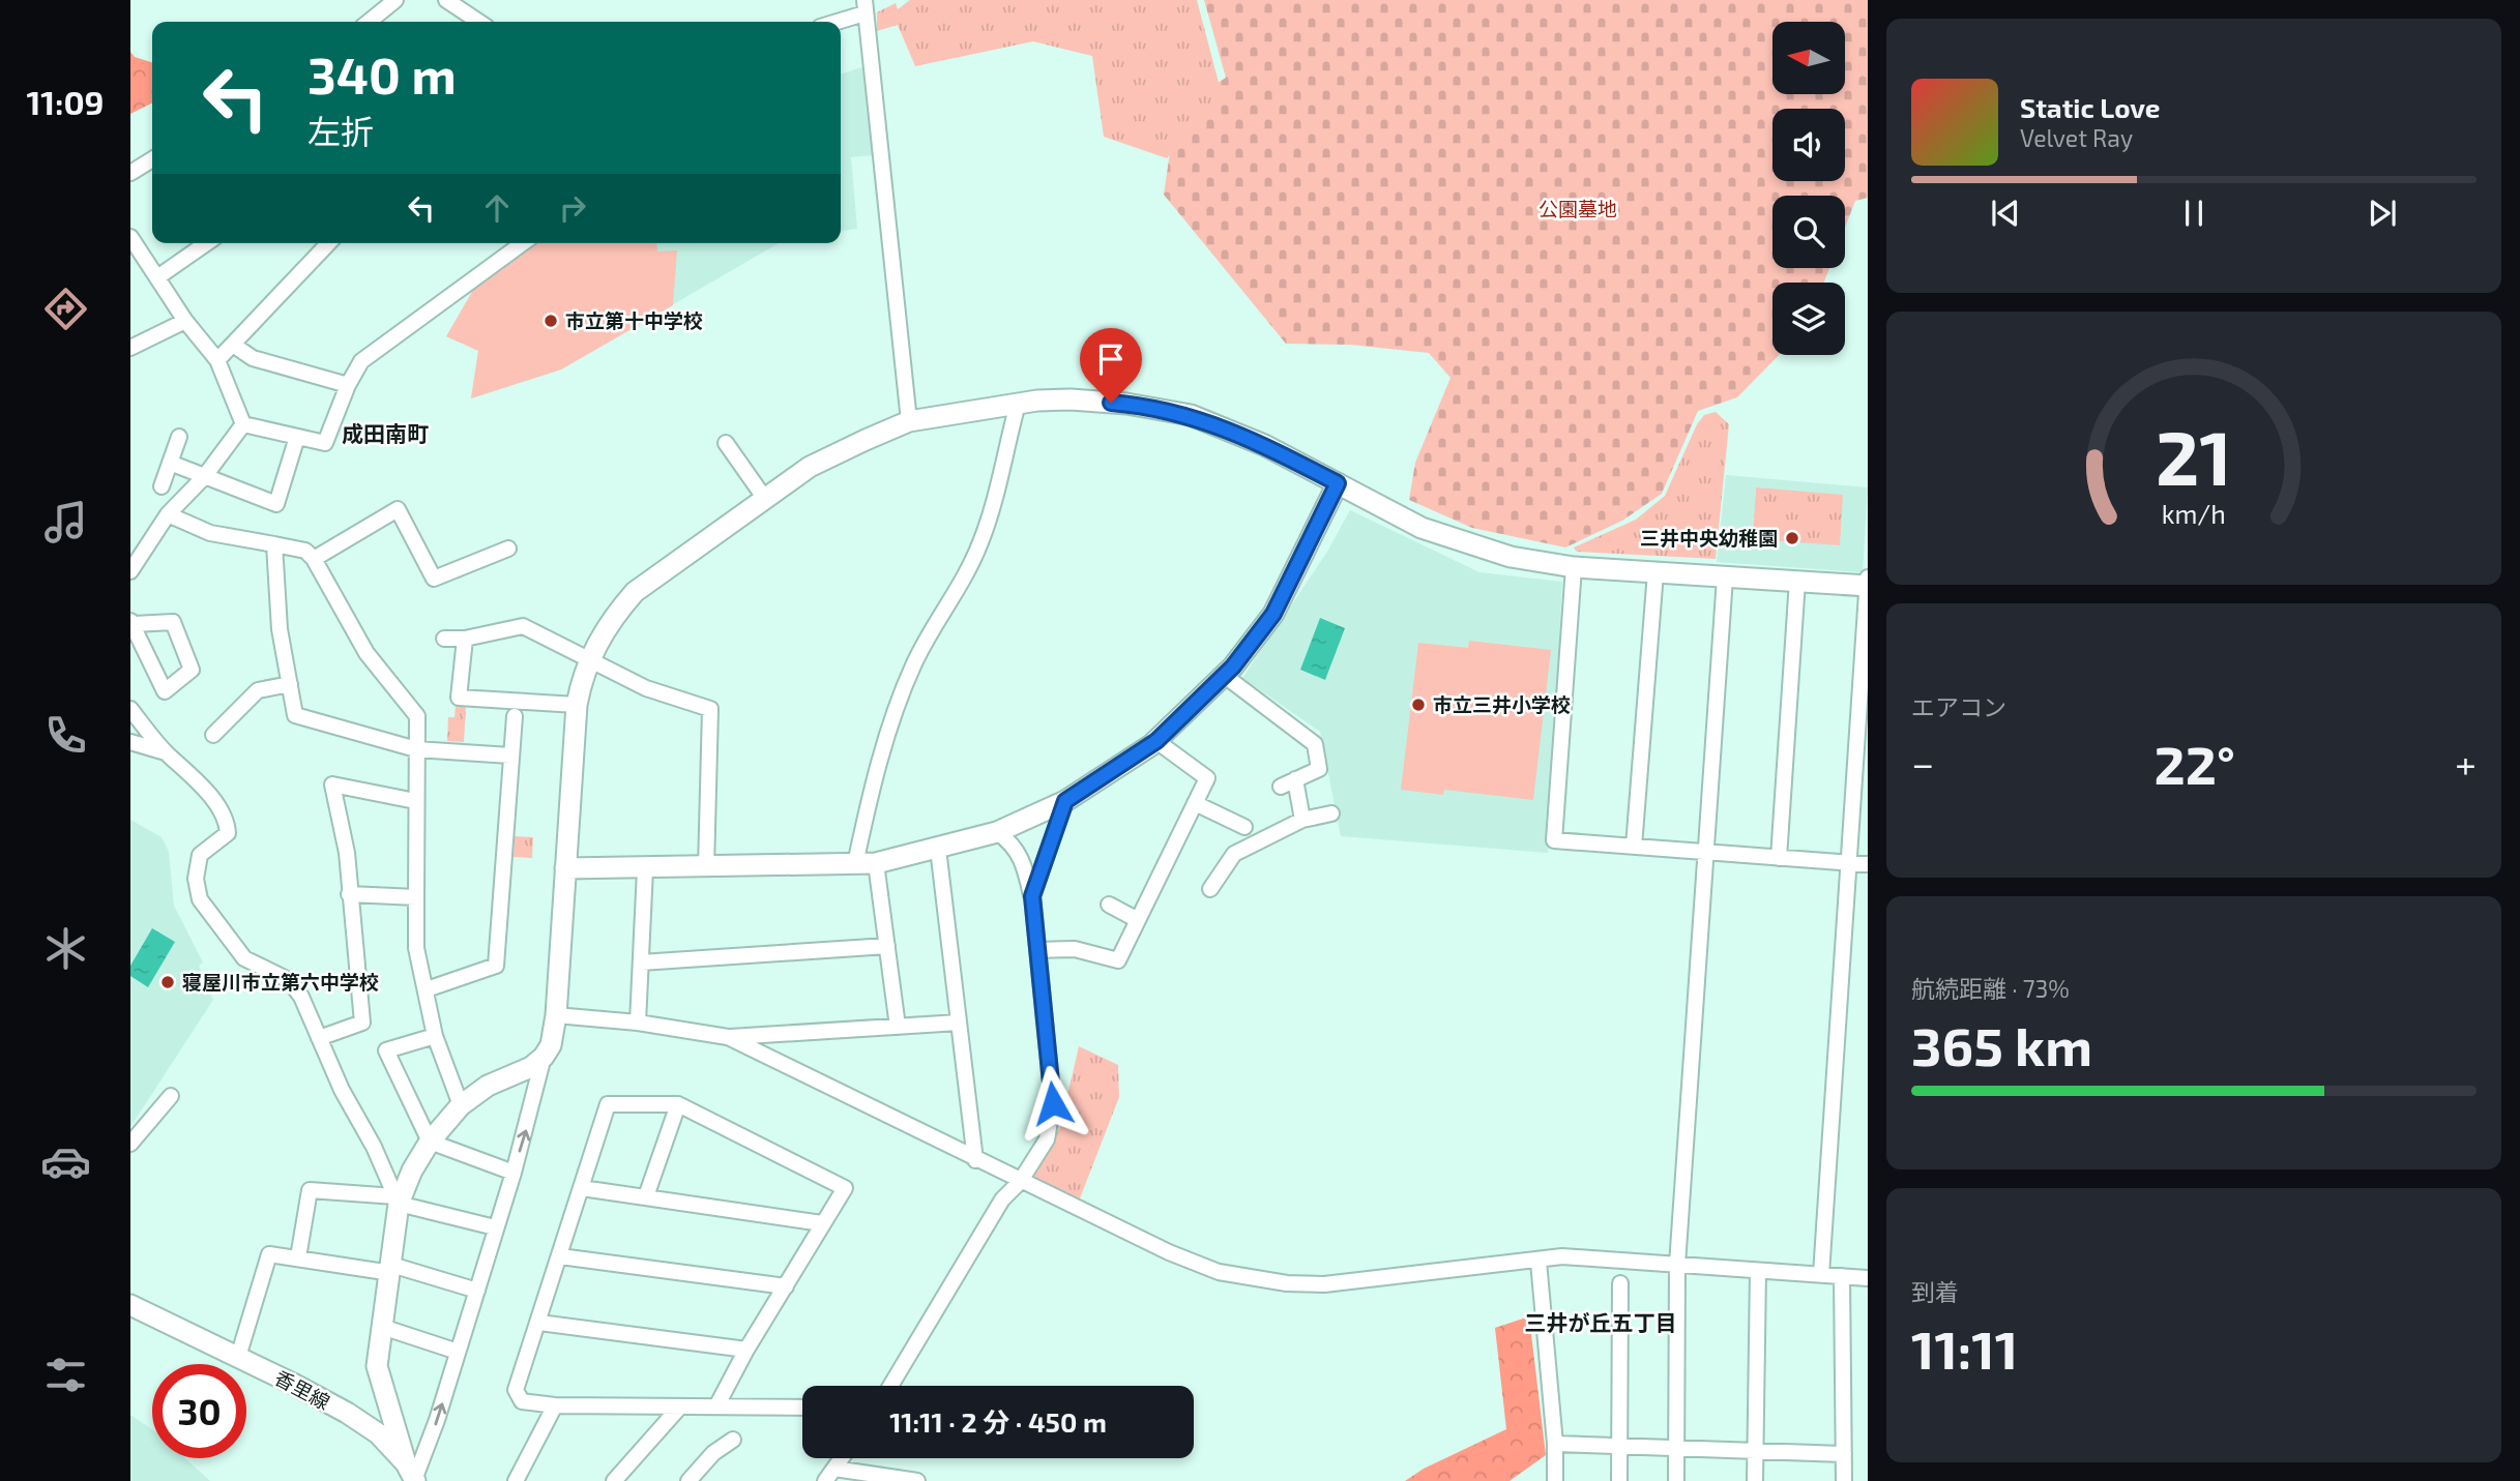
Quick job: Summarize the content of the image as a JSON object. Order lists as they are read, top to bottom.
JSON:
{
  "streets": {
    "street": ["香里線"]
  },
  "districts": ["成田南町", "三井が丘五丁目"],
  "parks": ["公園墓地"],
  "places": [
    "市立第十中学校",
    "三井中央幼稚園",
    "市立三井小学校",
    "寝屋川市立第六中学校"
  ],
  "north": "left",
  "page": {
    "tabs": "11:09",
    "turn": ["340 m", "左折"],
    "song": ["Static Love", "Velvet Ray"],
    "tile": [
      "エアコン",
      ["航続距離 · 73%", "365 km"],
      ["到着", "11:11"]
    ],
    "heat": ["−", "22°", "+"],
    "limit": "30",
    "trip": "11:11 · 2 分 · 450 m",
    "gauge": ["21", "km/h"]
  }
}
